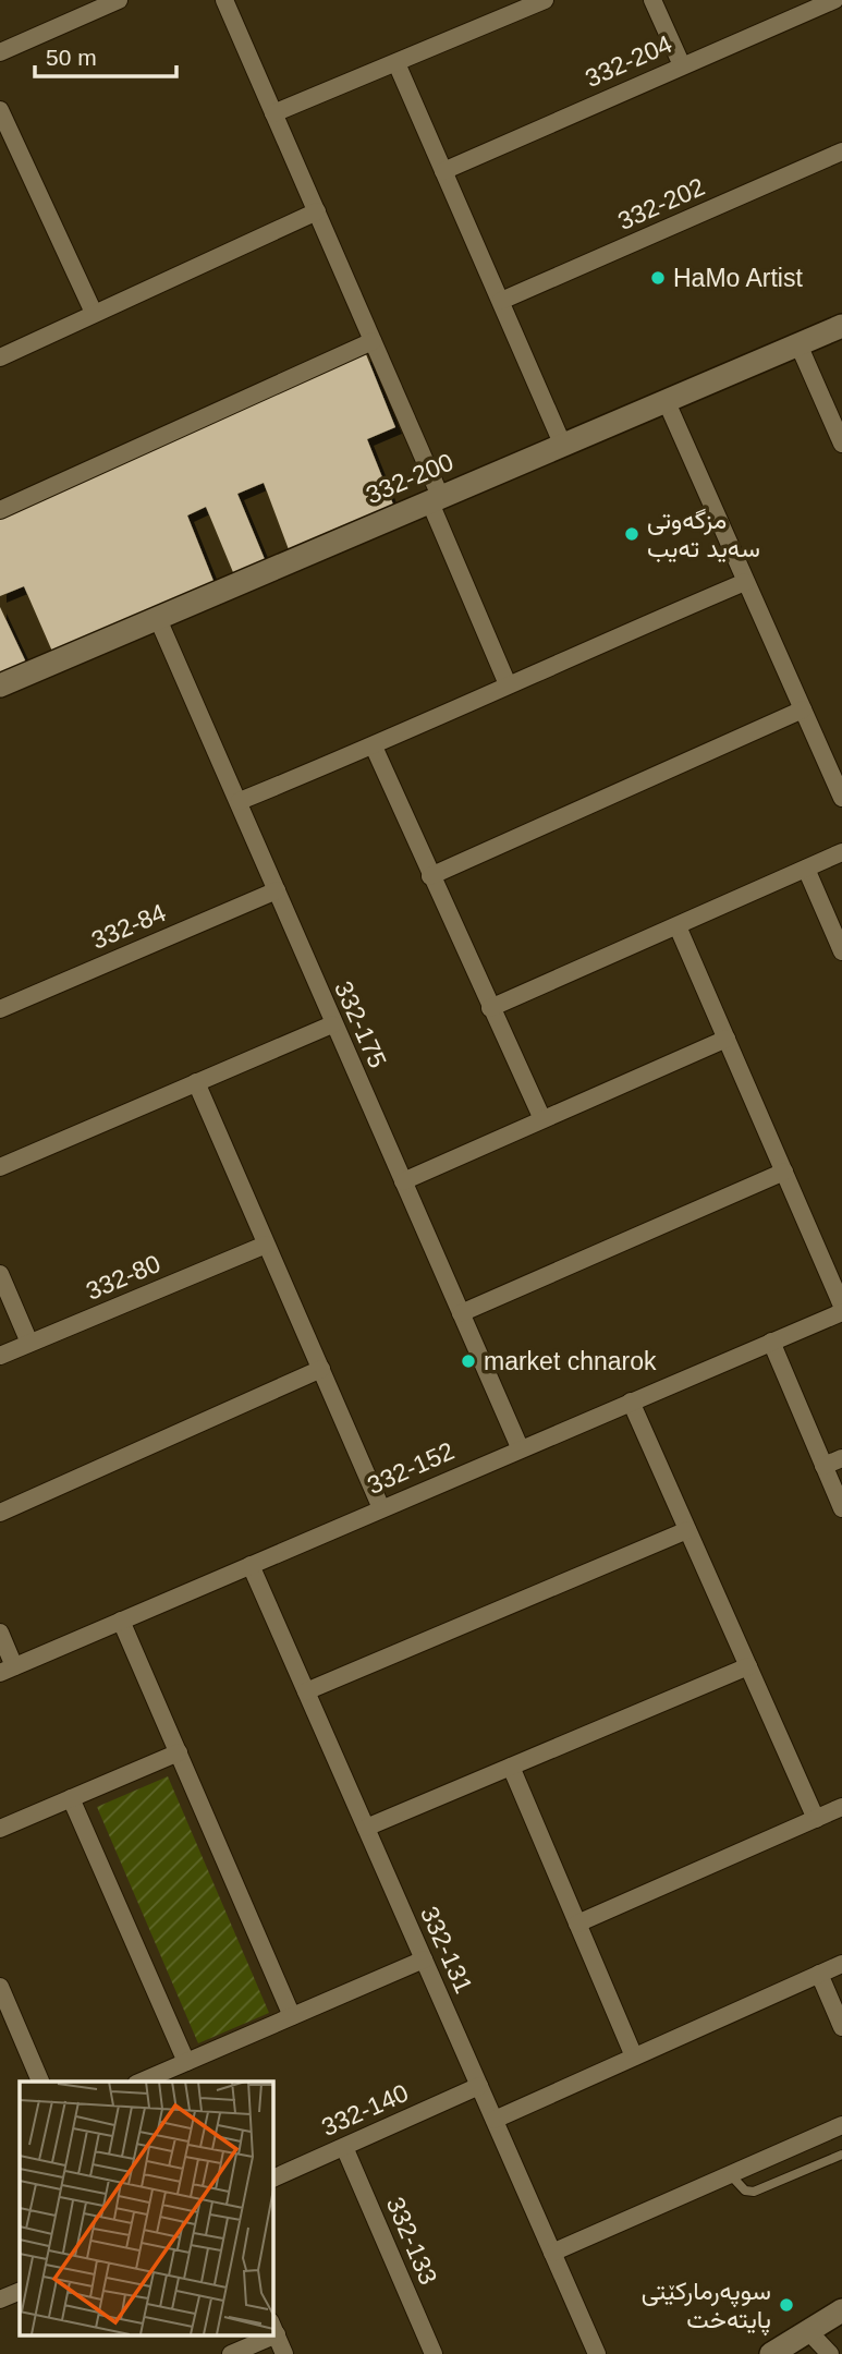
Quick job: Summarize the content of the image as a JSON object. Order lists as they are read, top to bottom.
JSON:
{
  "streets": {
    "street": [
      "332-204",
      "332-202",
      "332-200",
      "332-84",
      "332-175",
      "332-80",
      "332-152",
      "332-131",
      "332-140",
      "332-133"
    ]
  },
  "crossings": [
    ["332-200", "332-175"],
    ["332-84", "332-175"],
    ["332-175", "332-152"],
    ["332-152", "332-131"],
    ["332-131", "332-140"],
    ["332-140", "332-133"]
  ],
  "places": [
    "HaMo Artist",
    "مزگەوتی سەید تەیب",
    "market chnarok",
    "سوپەرمارکێتی پایتەخت"
  ],
  "scale_bar": "50 m"
}
